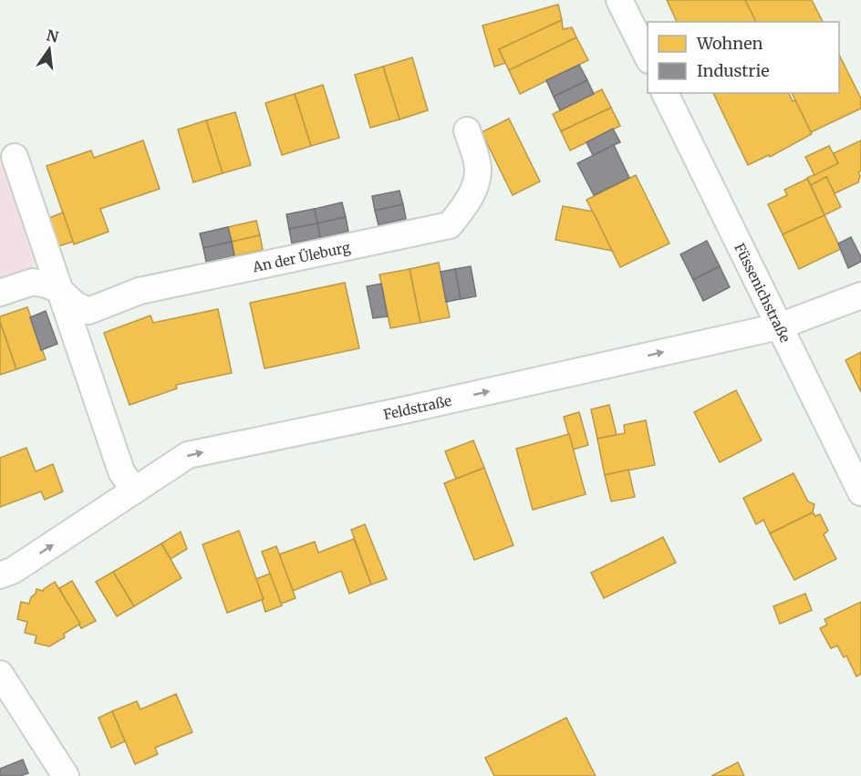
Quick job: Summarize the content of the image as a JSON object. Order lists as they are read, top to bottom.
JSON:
{
  "streets": {
    "street": ["An der Üleburg", "Füssenichstraße", "Feldstraße"]
  },
  "crossings": [
    ["Füssenichstraße", "Feldstraße"]
  ],
  "one_way": ["Feldstraße"],
  "legend": ["Wohnen", "Industrie"],
  "north": "top"
}
